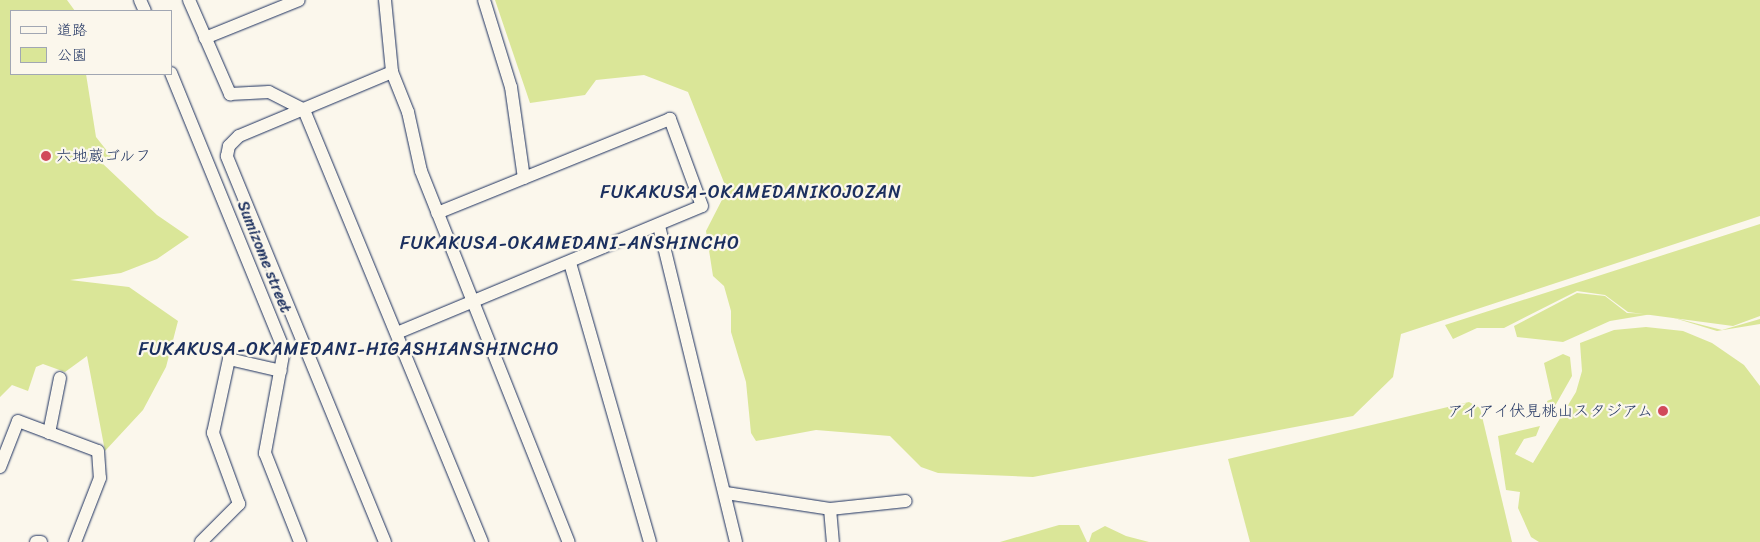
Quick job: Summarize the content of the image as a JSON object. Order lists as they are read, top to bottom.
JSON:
{
  "streets": {
    "street": ["Sumizome street"]
  },
  "districts": ["FUKAKUSA-OKAMEDANIKOJOZAN", "FUKAKUSA-OKAMEDANI-ANSHINCHO", "FUKAKUSA-OKAMEDANI-HIGASHIANSHINCHO"],
  "places": ["六地蔵ゴルフ", "アイアイ伏見桃山スタジアム"],
  "legend": ["道路", "公園"]
}
